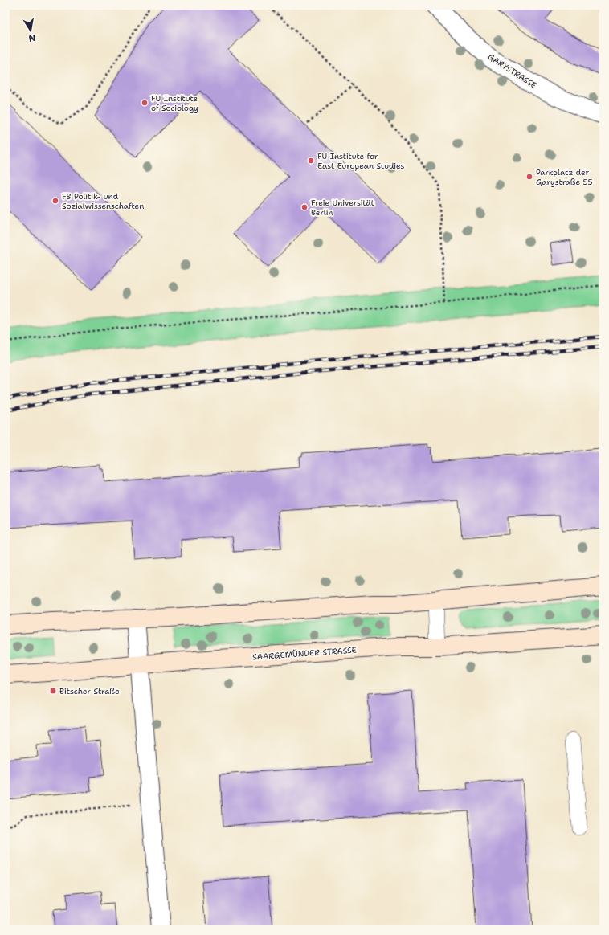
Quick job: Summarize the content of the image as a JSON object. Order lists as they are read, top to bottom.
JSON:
{
  "streets": {
    "main road": ["SAARGEMÜNDER STRASSE"],
    "street": ["GARYSTRASSE"]
  },
  "places": {
    "other": [
      "FU Institute of Sociology",
      "FU Institute for East European Studies",
      "Parkplatz der Garystraße 55",
      "FB Politik- und Sozialwissenschaften",
      "Freie Universität Berlin"
    ],
    "transit": ["Bitscher Straße"]
  },
  "north": "bottom"
}
